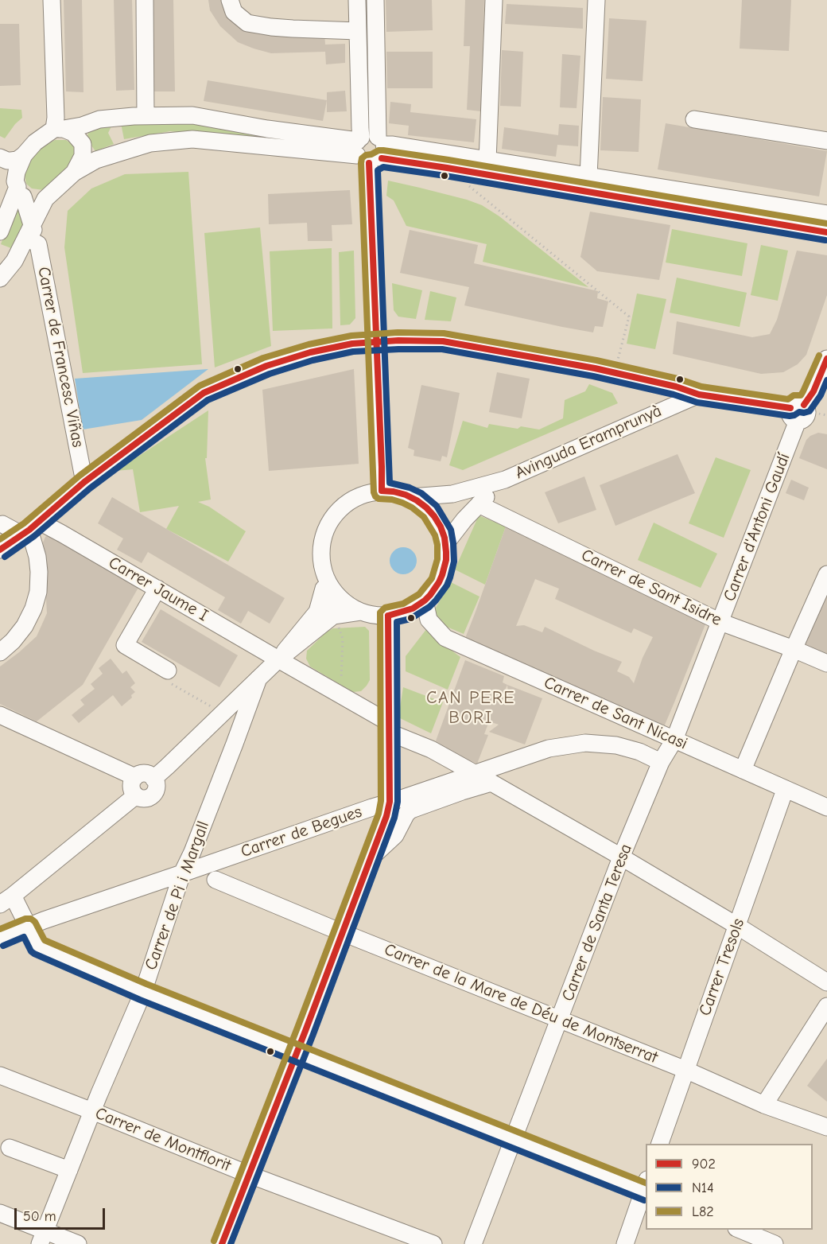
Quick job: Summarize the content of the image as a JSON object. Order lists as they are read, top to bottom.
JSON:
{
  "streets": {
    "street": [
      "Carrer de Francesc Viñas",
      "Avinguda Eramprunyà",
      "Carrer d'Antoni Gaudí",
      "Carrer de Sant Isidre",
      "Carrer Jaume I",
      "Carrer de Sant Nicasi",
      "Carrer de Begues",
      "Carrer de Pi i Margall",
      "Carrer de Santa Teresa",
      "Carrer Tresols",
      "Carrer de la Mare de Déu de Montserrat",
      "Carrer de Montflorit"
    ]
  },
  "crossings": [
    ["Carrer d'Antoni Gaudí", "Carrer de Sant Isidre"],
    ["Carrer d'Antoni Gaudí", "Carrer de Sant Nicasi"],
    ["Carrer d'Antoni Gaudí", "Carrer de Begues"],
    ["Carrer d'Antoni Gaudí", "Carrer de Santa Teresa"],
    ["Carrer Jaume I", "Carrer de Begues"],
    ["Carrer de Sant Nicasi", "Carrer Tresols"],
    ["Carrer de Begues", "Carrer de Pi i Margall"],
    ["Carrer de Begues", "Carrer de Santa Teresa"],
    ["Carrer de Pi i Margall", "Carrer de Montflorit"],
    ["Carrer de Santa Teresa", "Carrer de la Mare de Déu de Montserrat"],
    ["Carrer Tresols", "Carrer de la Mare de Déu de Montserrat"]
  ],
  "districts": ["CAN PERE BORI"],
  "lines": ["transit line L82", "transit line 902", "transit line N14"],
  "legend": ["902", "N14", "L82"],
  "scale_bar": "50 m"
}
